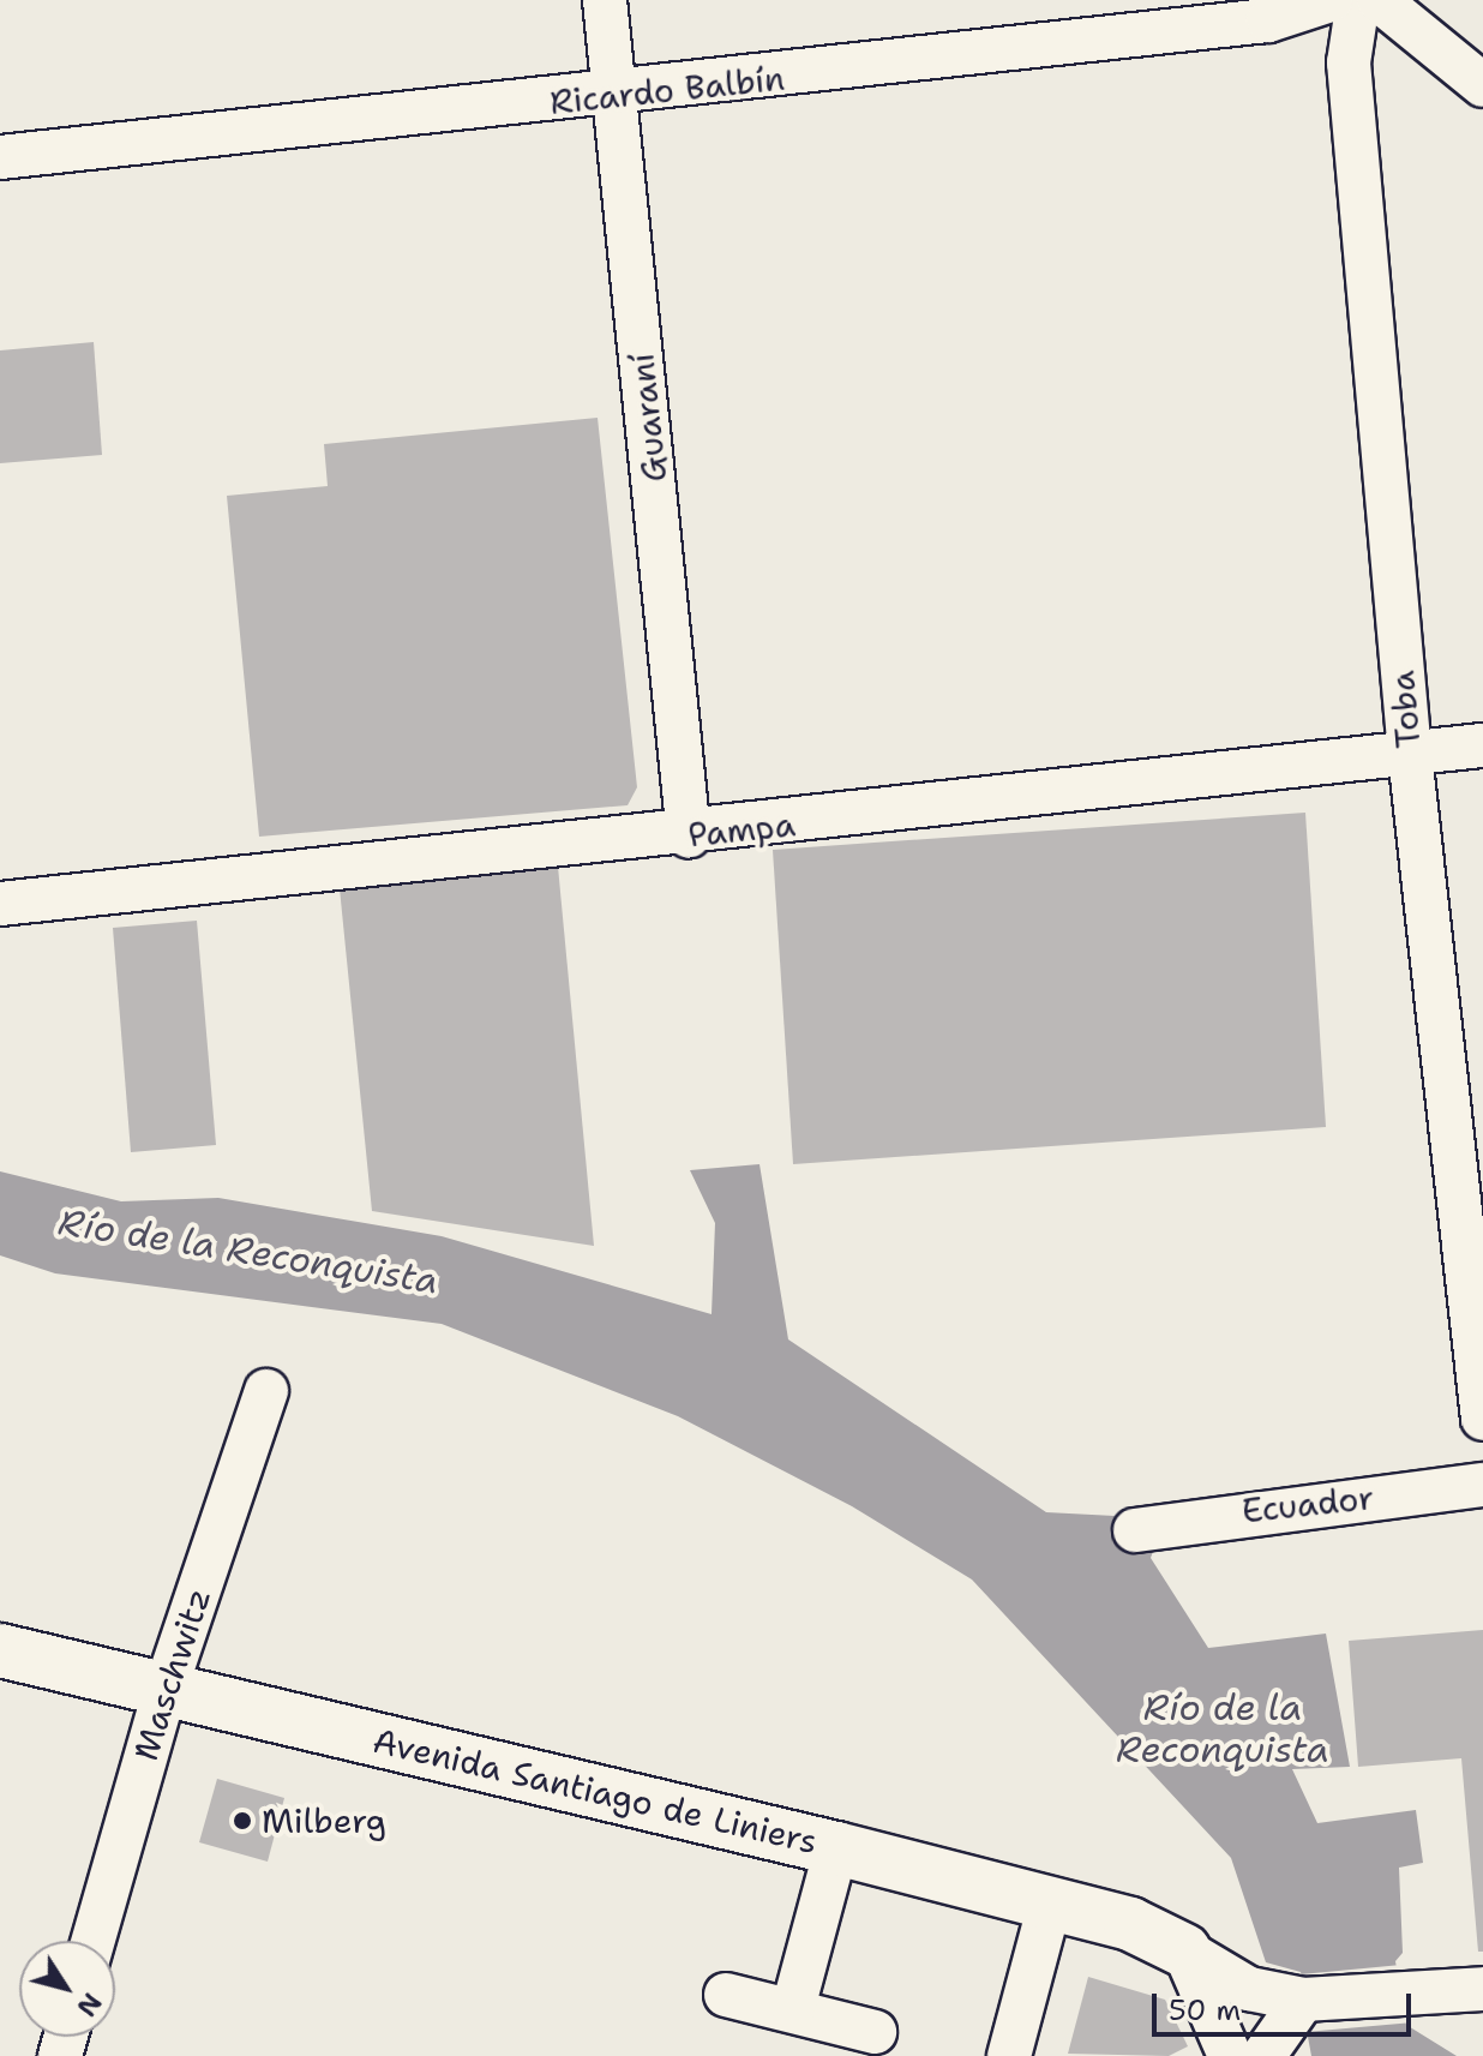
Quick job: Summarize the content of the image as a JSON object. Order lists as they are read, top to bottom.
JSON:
{
  "streets": {
    "main road": ["Avenida Santiago de Liniers"],
    "street": [
      "Ricardo Balbín",
      "Guaraní",
      "Toba",
      "Pampa",
      "Ecuador",
      "Maschwitz"
    ]
  },
  "crossings": [
    ["Ricardo Balbín", "Guaraní"],
    ["Guaraní", "Pampa"],
    ["Toba", "Pampa"],
    ["Maschwitz", "Avenida Santiago de Liniers"]
  ],
  "water": ["Río de la Reconquista"],
  "places": ["Milberg"],
  "scale_bar": "50 m",
  "north": "bottom right"
}
